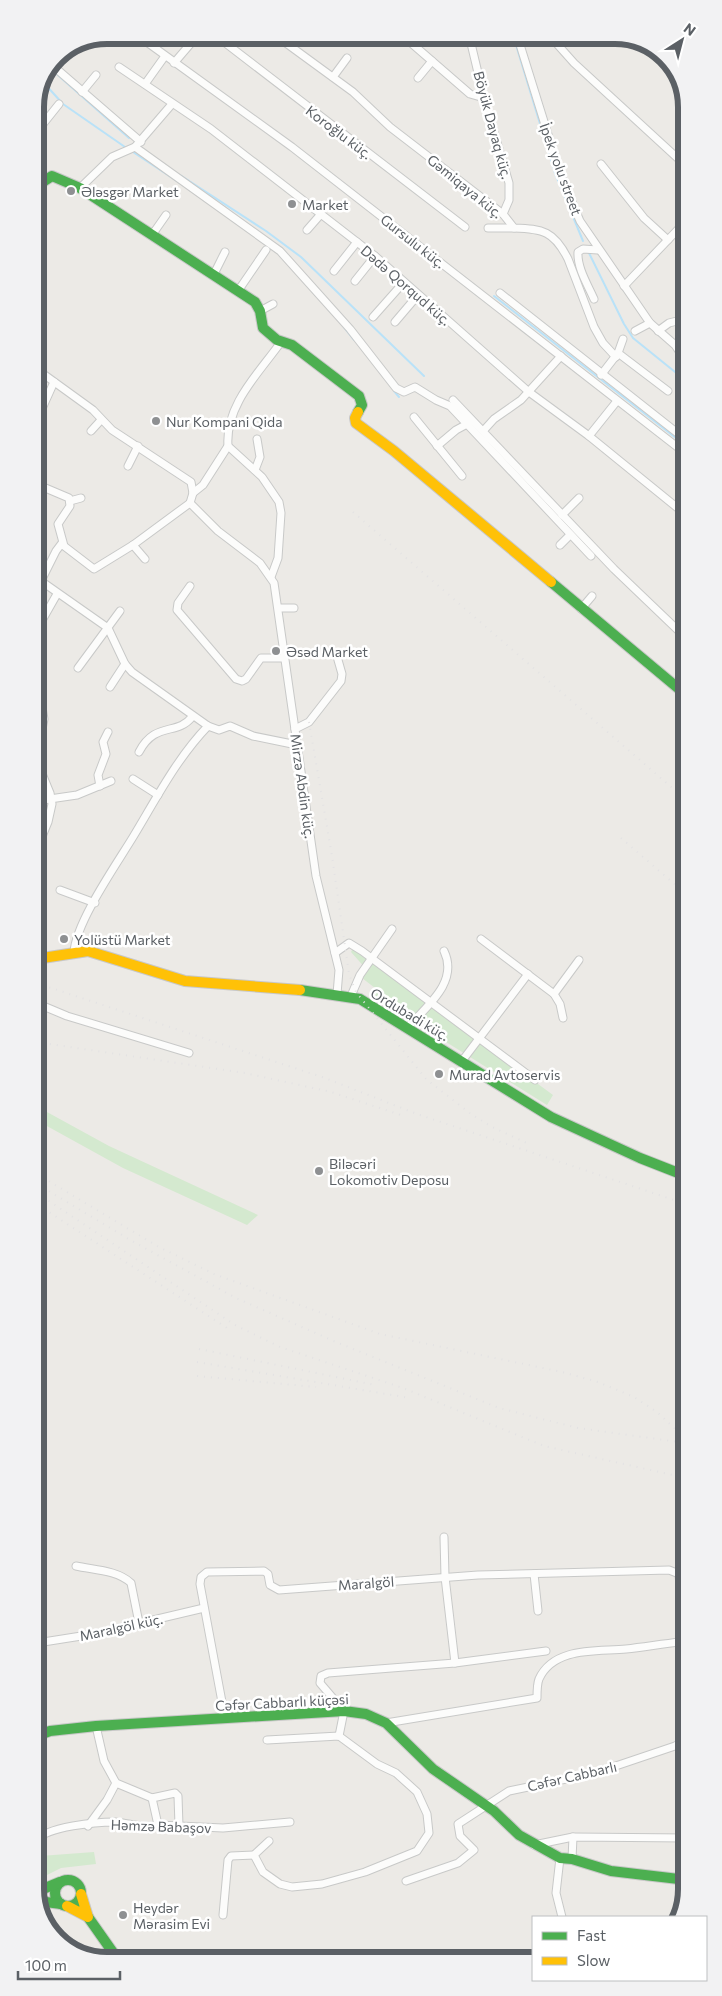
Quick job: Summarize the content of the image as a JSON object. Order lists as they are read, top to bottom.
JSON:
{
  "streets": {
    "street": [
      "Böyük Dayaq küç.",
      "Koroğlu küç.",
      "İpek yolu street",
      "Gəmiqaya küç.",
      "Gursulu küç.",
      "Dədə Qorqud küç.",
      "Mirzə Abdin küç.",
      "Ordubadi küç.",
      "Maralgöl",
      "Maralgöl küç.",
      "Cəfər Cabbarlı küçəsi",
      "Cəfər Cabbarlı",
      "Həmzə Babaşov"
    ]
  },
  "crossings": [
    ["Böyük Dayaq küç.", "Gəmiqaya küç."],
    ["Mirzə Abdin küç.", "Ordubadi küç."],
    ["Maralgöl", "Maralgöl küç."],
    ["Maralgöl", "Cəfər Cabbarlı küçəsi"],
    ["Cəfər Cabbarlı küçəsi", "Cəfər Cabbarlı"]
  ],
  "places": [
    "Ələsgər Market",
    "Market",
    "Nur Kompani Qida",
    "Əsəd Market",
    "Yolüstü Market",
    "Murad Avtoservis",
    "Biləcəri Lokomotiv Deposu",
    "Heydər Mərasim Evi"
  ],
  "legend": ["Fast", "Slow"],
  "scale_bar": "100 m",
  "north": "top right"
}
